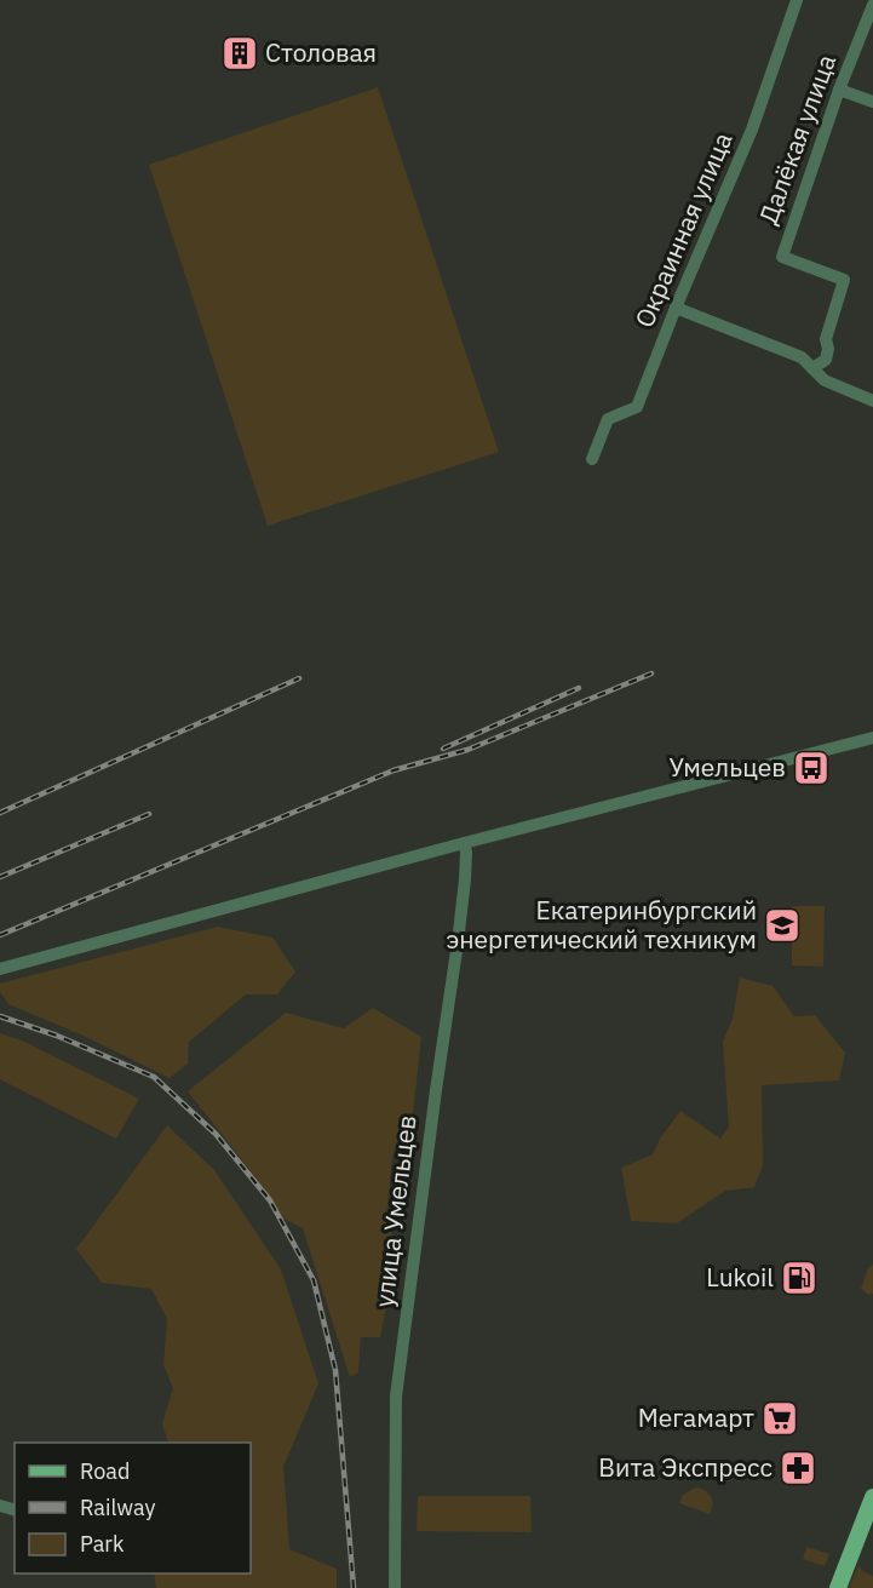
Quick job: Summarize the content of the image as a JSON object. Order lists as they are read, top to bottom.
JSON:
{
  "streets": {
    "street": ["Далёкая улица", "Окраинная улица", "улица Умельцев"]
  },
  "places": {
    "building": ["Столовая"],
    "bus stop": ["Умельцев"],
    "school or university": ["Екатеринбургский энергетический техникум"],
    "fuel station": ["Lukoil"],
    "supermarket": ["Мегамарт"],
    "pharmacy": ["Вита Экспресс"]
  },
  "legend": ["Road", "Railway", "Park"]
}
